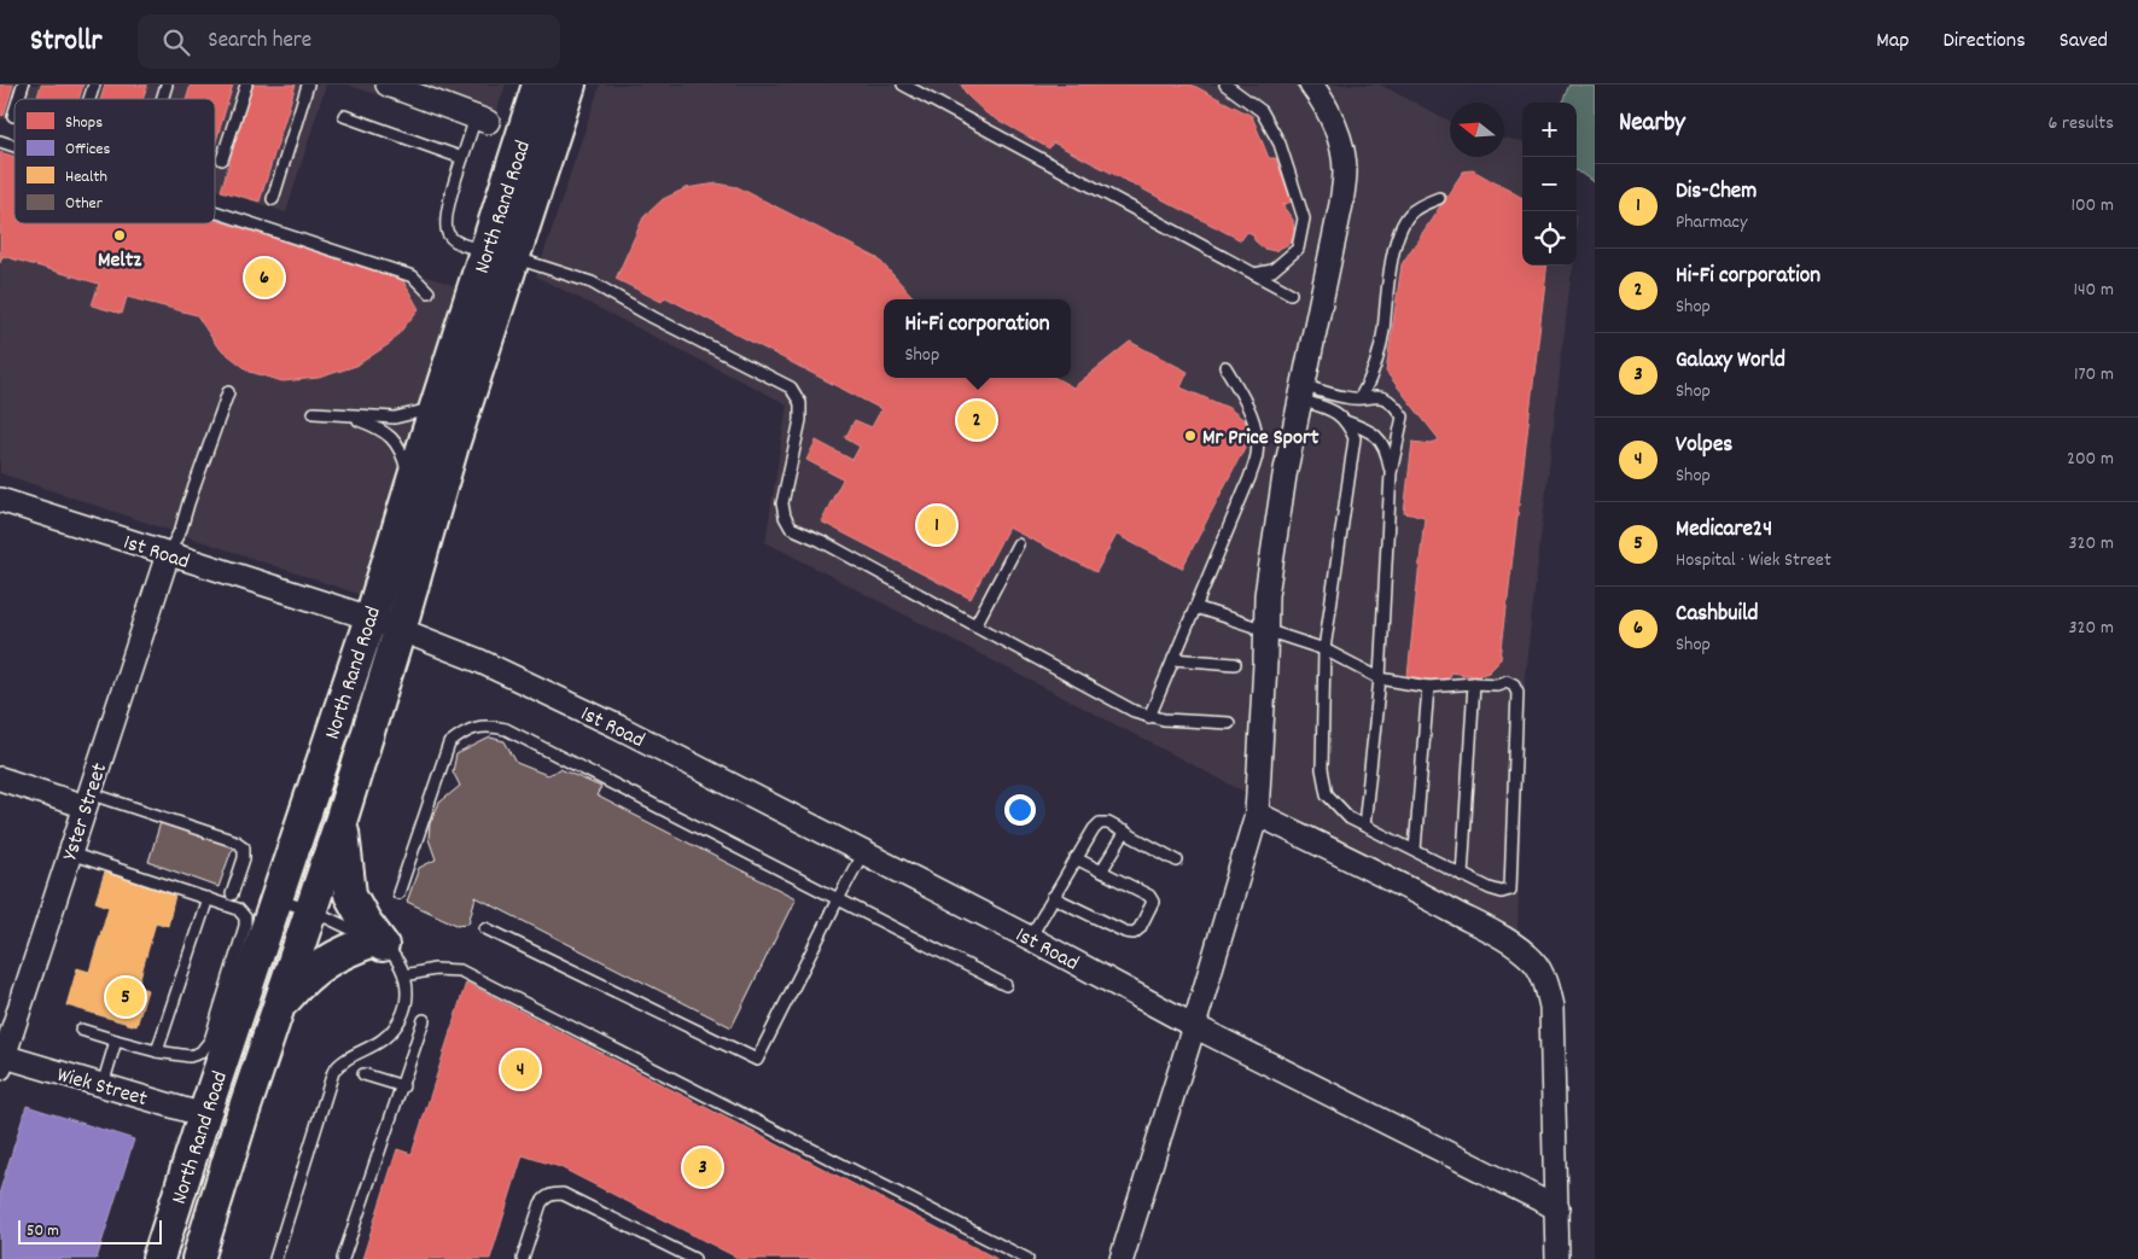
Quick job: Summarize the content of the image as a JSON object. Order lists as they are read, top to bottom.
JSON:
{
  "streets": {
    "main road": ["North Rand Road"],
    "street": ["1st Road", "Yster Street", "Wiek Street"]
  },
  "crossings": [
    ["North Rand Road", "1st Road"],
    ["North Rand Road", "Wiek Street"],
    ["1st Road", "Yster Street"],
    ["Yster Street", "Wiek Street"]
  ],
  "places": ["Meltz", "Mr Price Sport"],
  "legend": [
    "Shops",
    "Offices",
    "Health",
    "Other"
  ],
  "scale_bar": "50 m",
  "north": "left",
  "page": {
    "header": "Strollr",
    "search": "Search here",
    "nav": ["Map", "Directions", "Saved"],
    "heading": ["Nearby", "6 results"],
    "map_buttons": ["+", "−"],
    "list": [
      {
        "mark": "1",
        "name": "Dis-Chem",
        "note": "Pharmacy",
        "value": "100 m"
      },
      {
        "mark": "2",
        "name": "Hi-Fi corporation",
        "note": "Shop",
        "value": "140 m"
      },
      {
        "mark": "3",
        "name": "Galaxy World",
        "note": "Shop",
        "value": "170 m"
      },
      {
        "mark": "4",
        "name": "Volpes",
        "note": "Shop",
        "value": "200 m"
      },
      {
        "mark": "5",
        "name": "Medicare24",
        "note": "Hospital · Wiek Street",
        "value": "320 m"
      },
      {
        "mark": "6",
        "name": "Cashbuild",
        "note": "Shop",
        "value": "320 m"
      }
    ],
    "pins": [
      "6",
      "2",
      "1",
      "5",
      "4",
      "3"
    ],
    "popup": ["Hi-Fi corporation", "Shop"],
    "scale": "50 m"
  }
}
